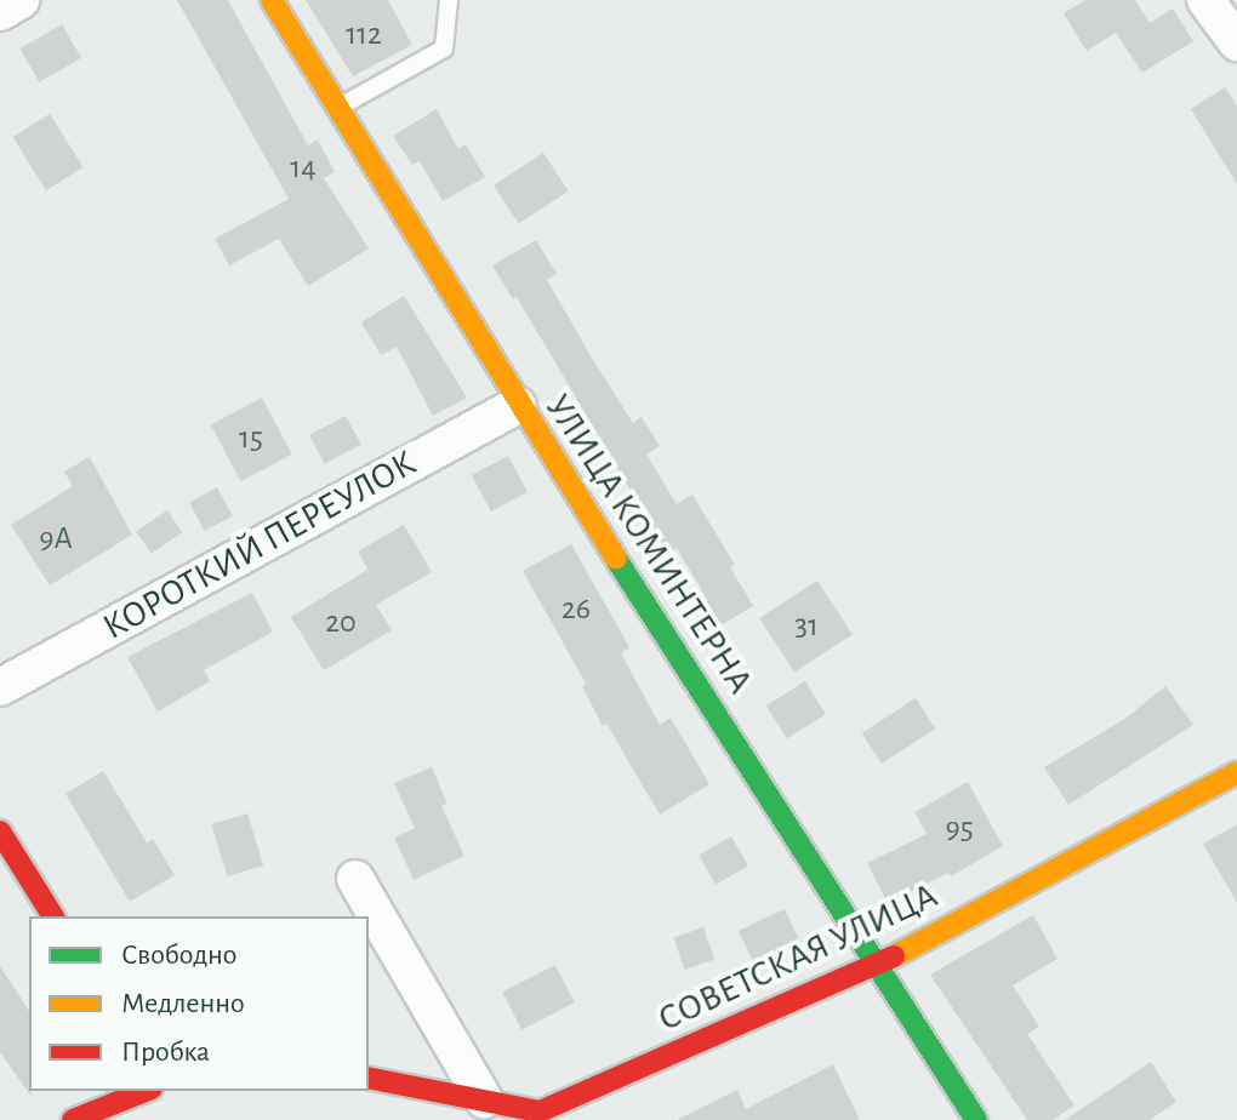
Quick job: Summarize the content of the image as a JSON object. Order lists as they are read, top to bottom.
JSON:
{
  "streets": {
    "street": ["УЛИЦА КОМИНТЕРНА", "КОРОТКИЙ ПЕРЕУЛОК", "СОВЕТСКАЯ УЛИЦА"]
  },
  "crossings": [
    ["УЛИЦА КОМИНТЕРНА", "КОРОТКИЙ ПЕРЕУЛОК"],
    ["УЛИЦА КОМИНТЕРНА", "СОВЕТСКАЯ УЛИЦА"]
  ],
  "house_numbers": [
    "112",
    "14",
    "15",
    "9А",
    "26",
    "20",
    "31",
    "95"
  ],
  "legend": ["Свободно", "Медленно", "Пробка"]
}
